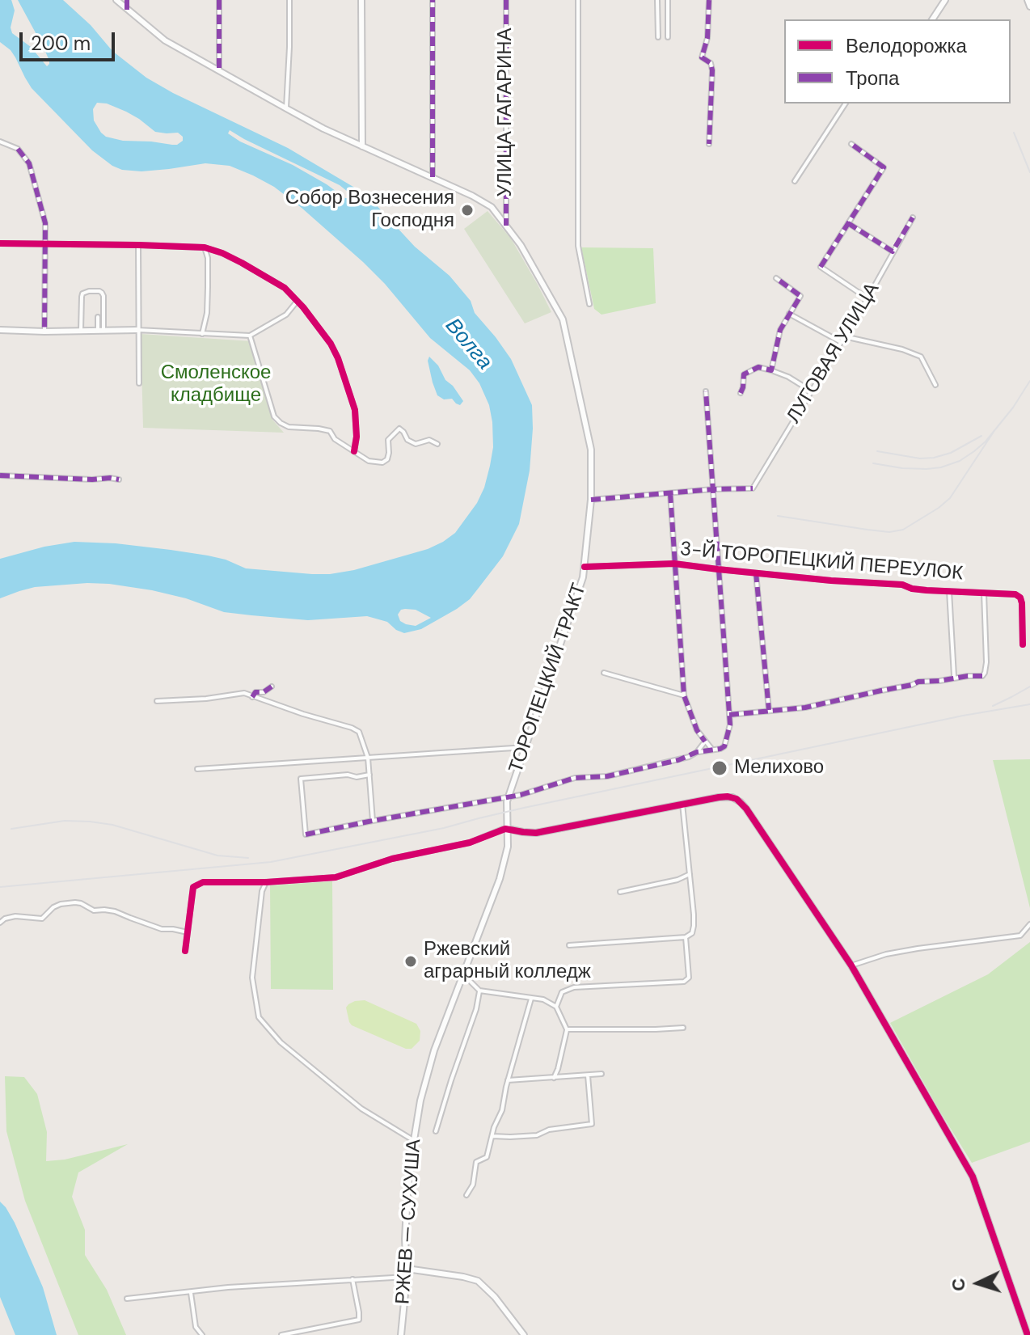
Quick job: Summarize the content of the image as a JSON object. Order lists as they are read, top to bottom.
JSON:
{
  "streets": {
    "main road": ["ТОРОПЕЦКИЙ ТРАКТ", "РЖЕВ — СУХУША"],
    "street": ["УЛИЦА ГАГАРИНА", "ЛУГОВАЯ УЛИЦА", "3-Й ТОРОПЕЦКИЙ ПЕРЕУЛОК"]
  },
  "crossings": [
    ["УЛИЦА ГАГАРИНА", "ТОРОПЕЦКИЙ ТРАКТ"],
    ["3-Й ТОРОПЕЦКИЙ ПЕРЕУЛОК", "ТОРОПЕЦКИЙ ТРАКТ"]
  ],
  "water": ["Волга"],
  "parks": ["Смоленское кладбище"],
  "places": ["Собор Вознесения Господня", "Мелихово", "Ржевский аграрный колледж"],
  "legend": ["Велодорожка", "Тропа"],
  "scale_bar": "200 m",
  "north": "left"
}
